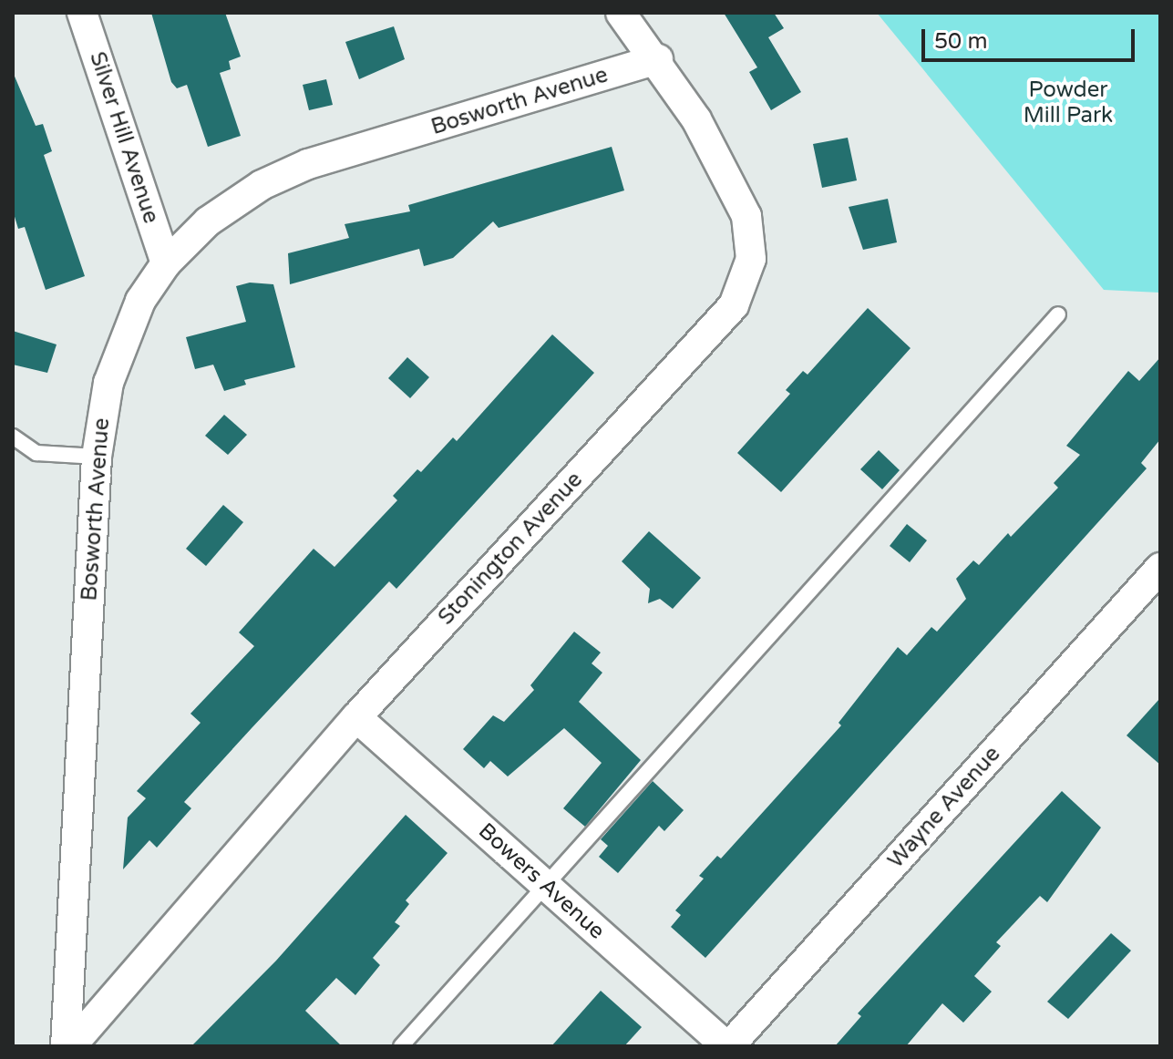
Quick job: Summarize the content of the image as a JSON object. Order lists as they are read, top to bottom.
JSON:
{
  "streets": {
    "street": [
      "Bosworth Avenue",
      "Silver Hill Avenue",
      "Stonington Avenue",
      "Wayne Avenue",
      "Bowers Avenue"
    ]
  },
  "crossings": [
    ["Bosworth Avenue", "Silver Hill Avenue"],
    ["Bosworth Avenue", "Stonington Avenue"],
    ["Stonington Avenue", "Bowers Avenue"],
    ["Wayne Avenue", "Bowers Avenue"]
  ],
  "parks": ["Powder Mill Park"],
  "scale_bar": "50 m"
}
